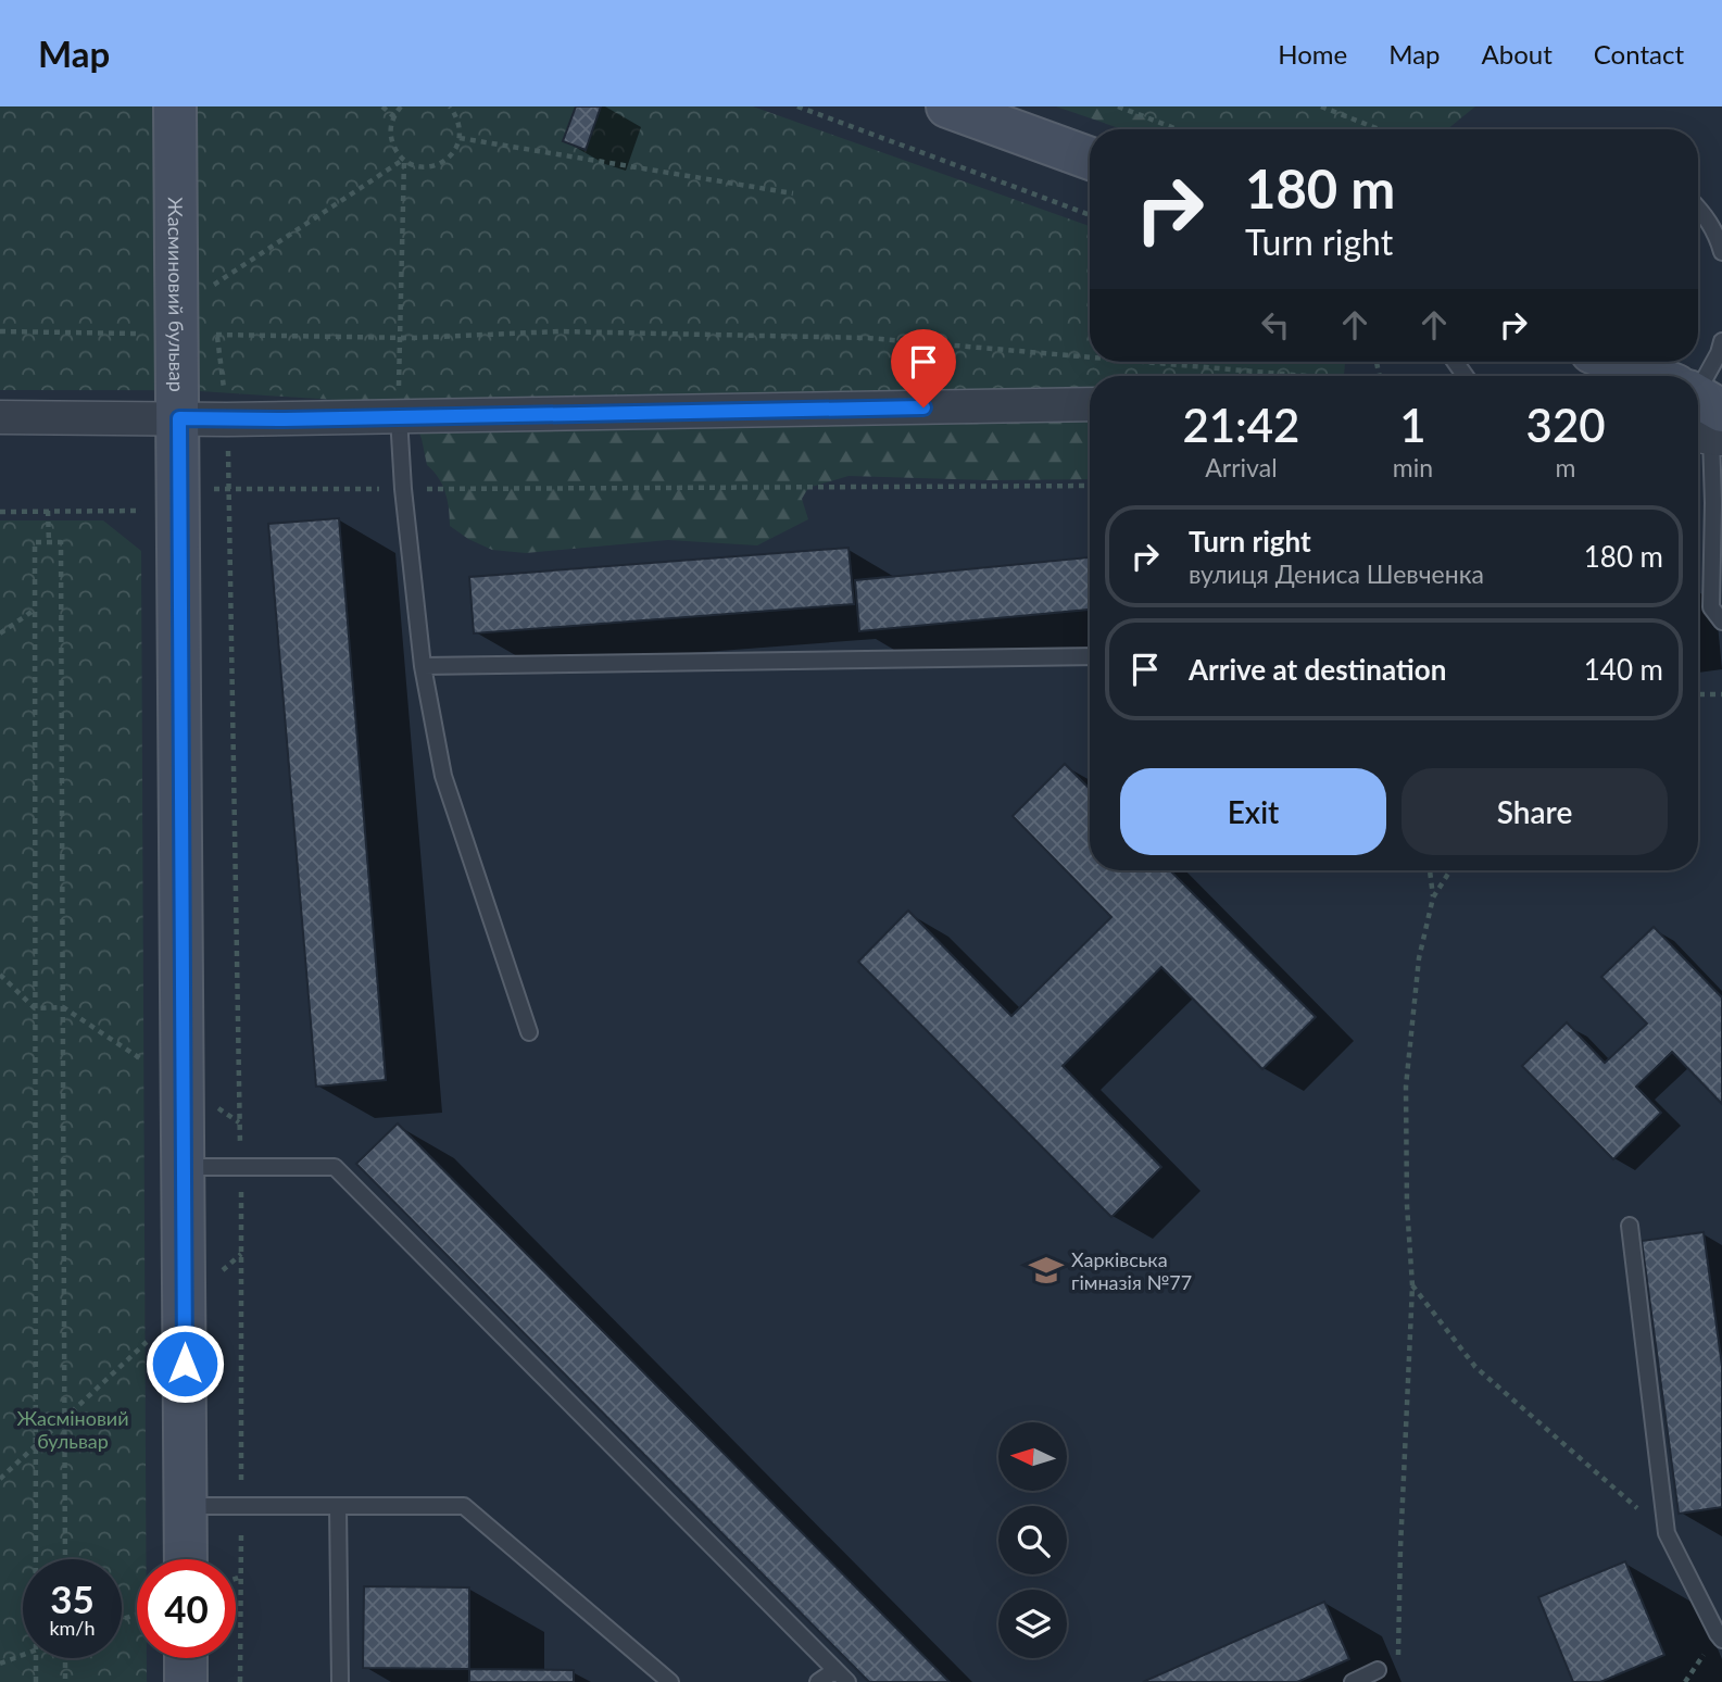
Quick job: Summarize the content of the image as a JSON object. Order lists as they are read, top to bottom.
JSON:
{
  "streets": {
    "street": ["Жасминовий бульвар"]
  },
  "parks": ["Жасміновий бульвар"],
  "places": {
    "school or university": ["Харківська гімназія №77"]
  },
  "north": "left",
  "page": {
    "header": "Map",
    "nav": [
      "Home",
      "Map",
      "About",
      "Contact"
    ],
    "turn": ["180 m", "Turn right"],
    "eta": [
      "21:42",
      "Arrival",
      "1",
      "min",
      "320",
      "m"
    ],
    "list": [
      {
        "name": "Turn right",
        "note": "вулиця Дениса Шевченка",
        "value": "180 m"
      },
      {
        "name": "Arrive at destination",
        "value": "140 m"
      }
    ],
    "buttons": ["Exit", "Share"],
    "speed": "35 km/h",
    "limit": "40"
  }
}
